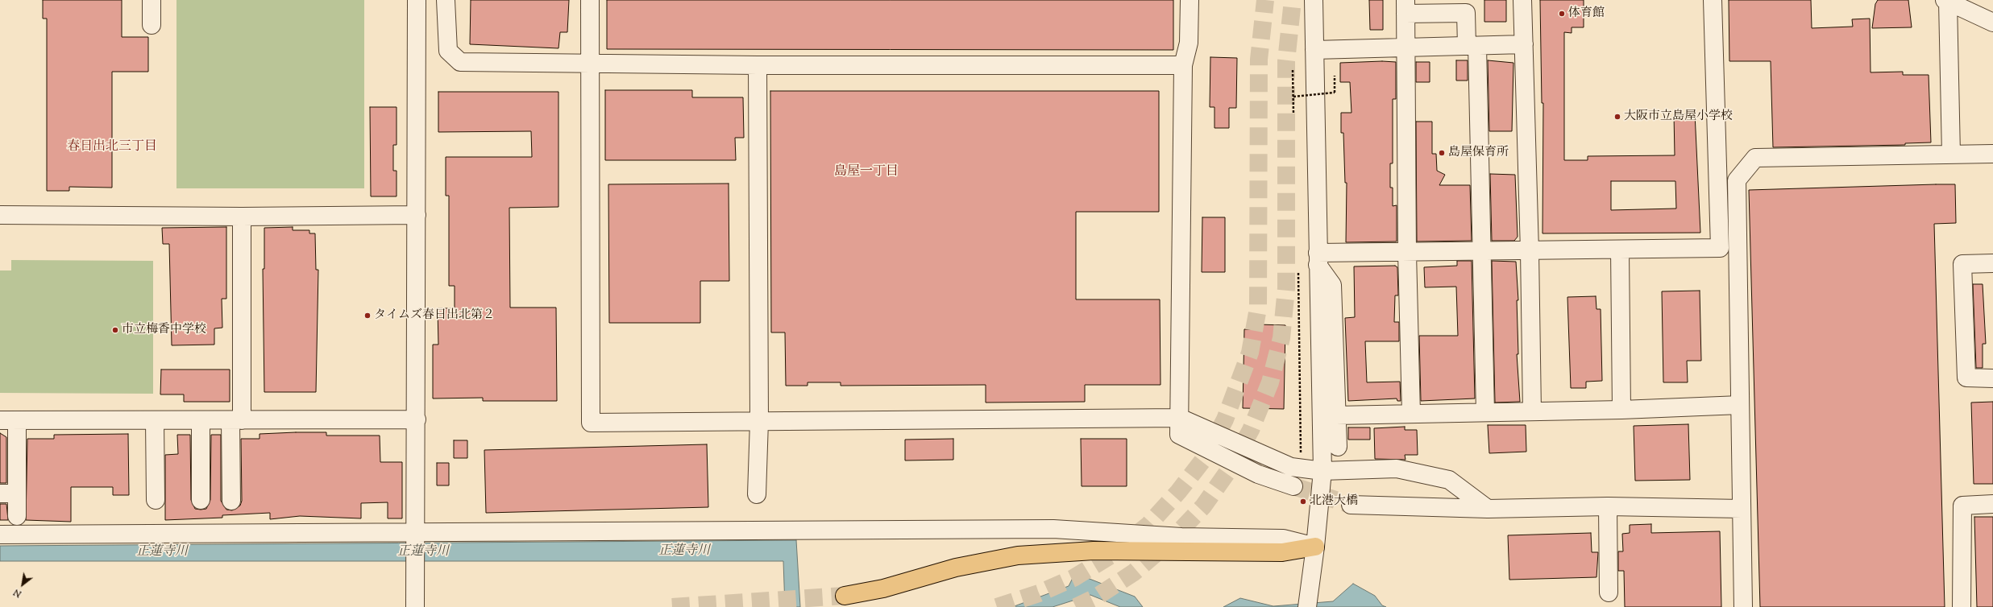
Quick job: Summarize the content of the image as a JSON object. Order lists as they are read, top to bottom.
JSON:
{
  "districts": ["春日出北三丁目", "島屋一丁目"],
  "water": ["正蓮寺川"],
  "places": [
    "体育館",
    "大阪市立島屋小学校",
    "島屋保育所",
    "タイムズ春日出北第２",
    "市立梅香中学校",
    "北港大橋"
  ],
  "north": "bottom left"
}
